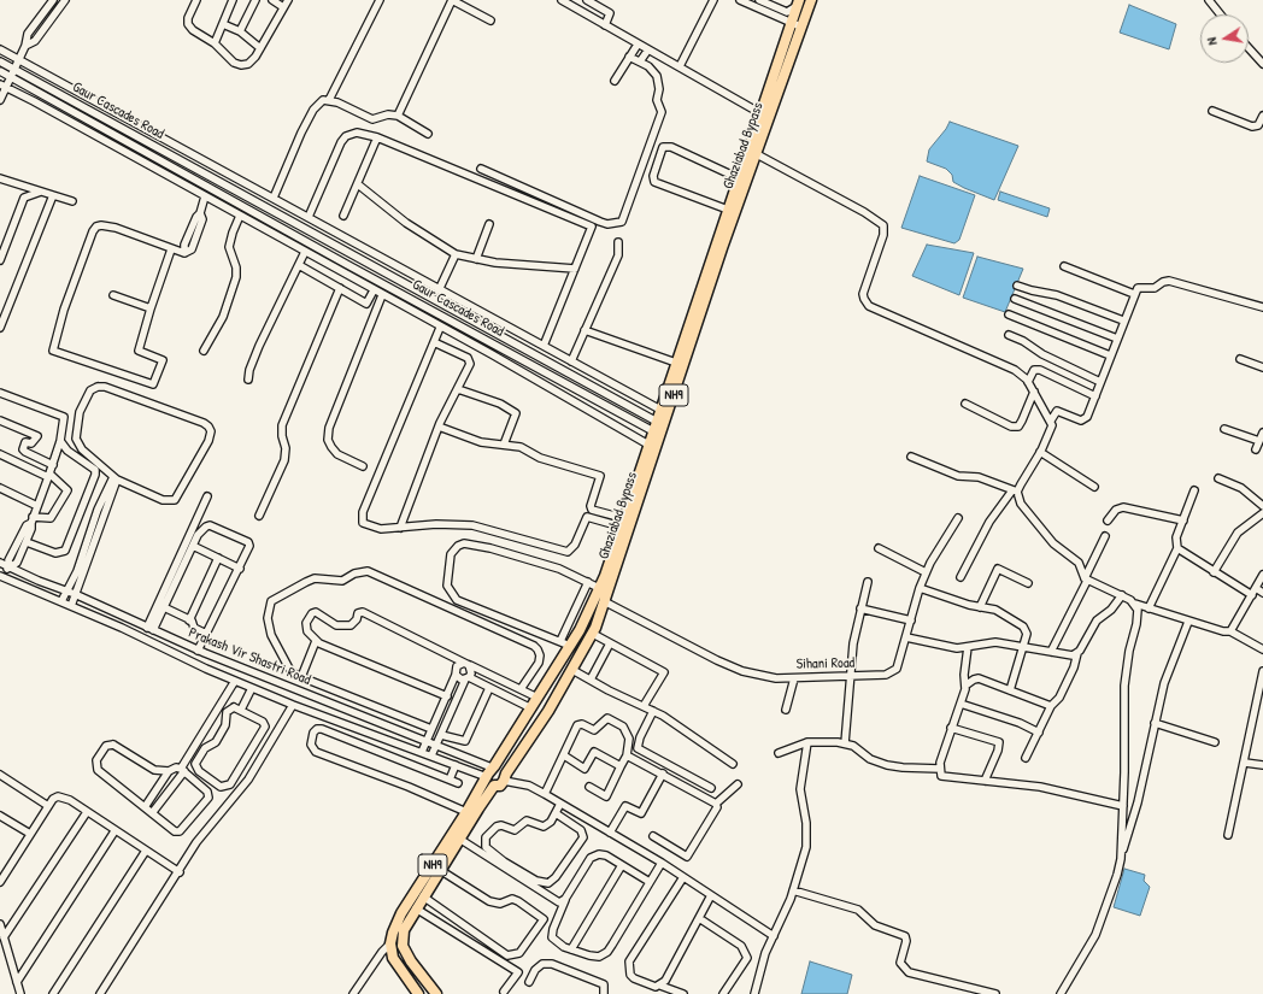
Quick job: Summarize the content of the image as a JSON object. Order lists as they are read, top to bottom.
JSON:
{
  "streets": {
    "highway": ["Ghaziabad Bypass", "NH9"],
    "street": ["Gaur Cascades Road", "Prakash Vir Shastri Road", "Sihani Road"]
  },
  "crossings": [
    ["Gaur Cascades Road", "Ghaziabad Bypass"],
    ["Ghaziabad Bypass", "NH9"],
    ["Ghaziabad Bypass", "Prakash Vir Shastri Road"],
    ["Ghaziabad Bypass", "Sihani Road"],
    ["NH9", "Prakash Vir Shastri Road"]
  ],
  "north": "left"
}
